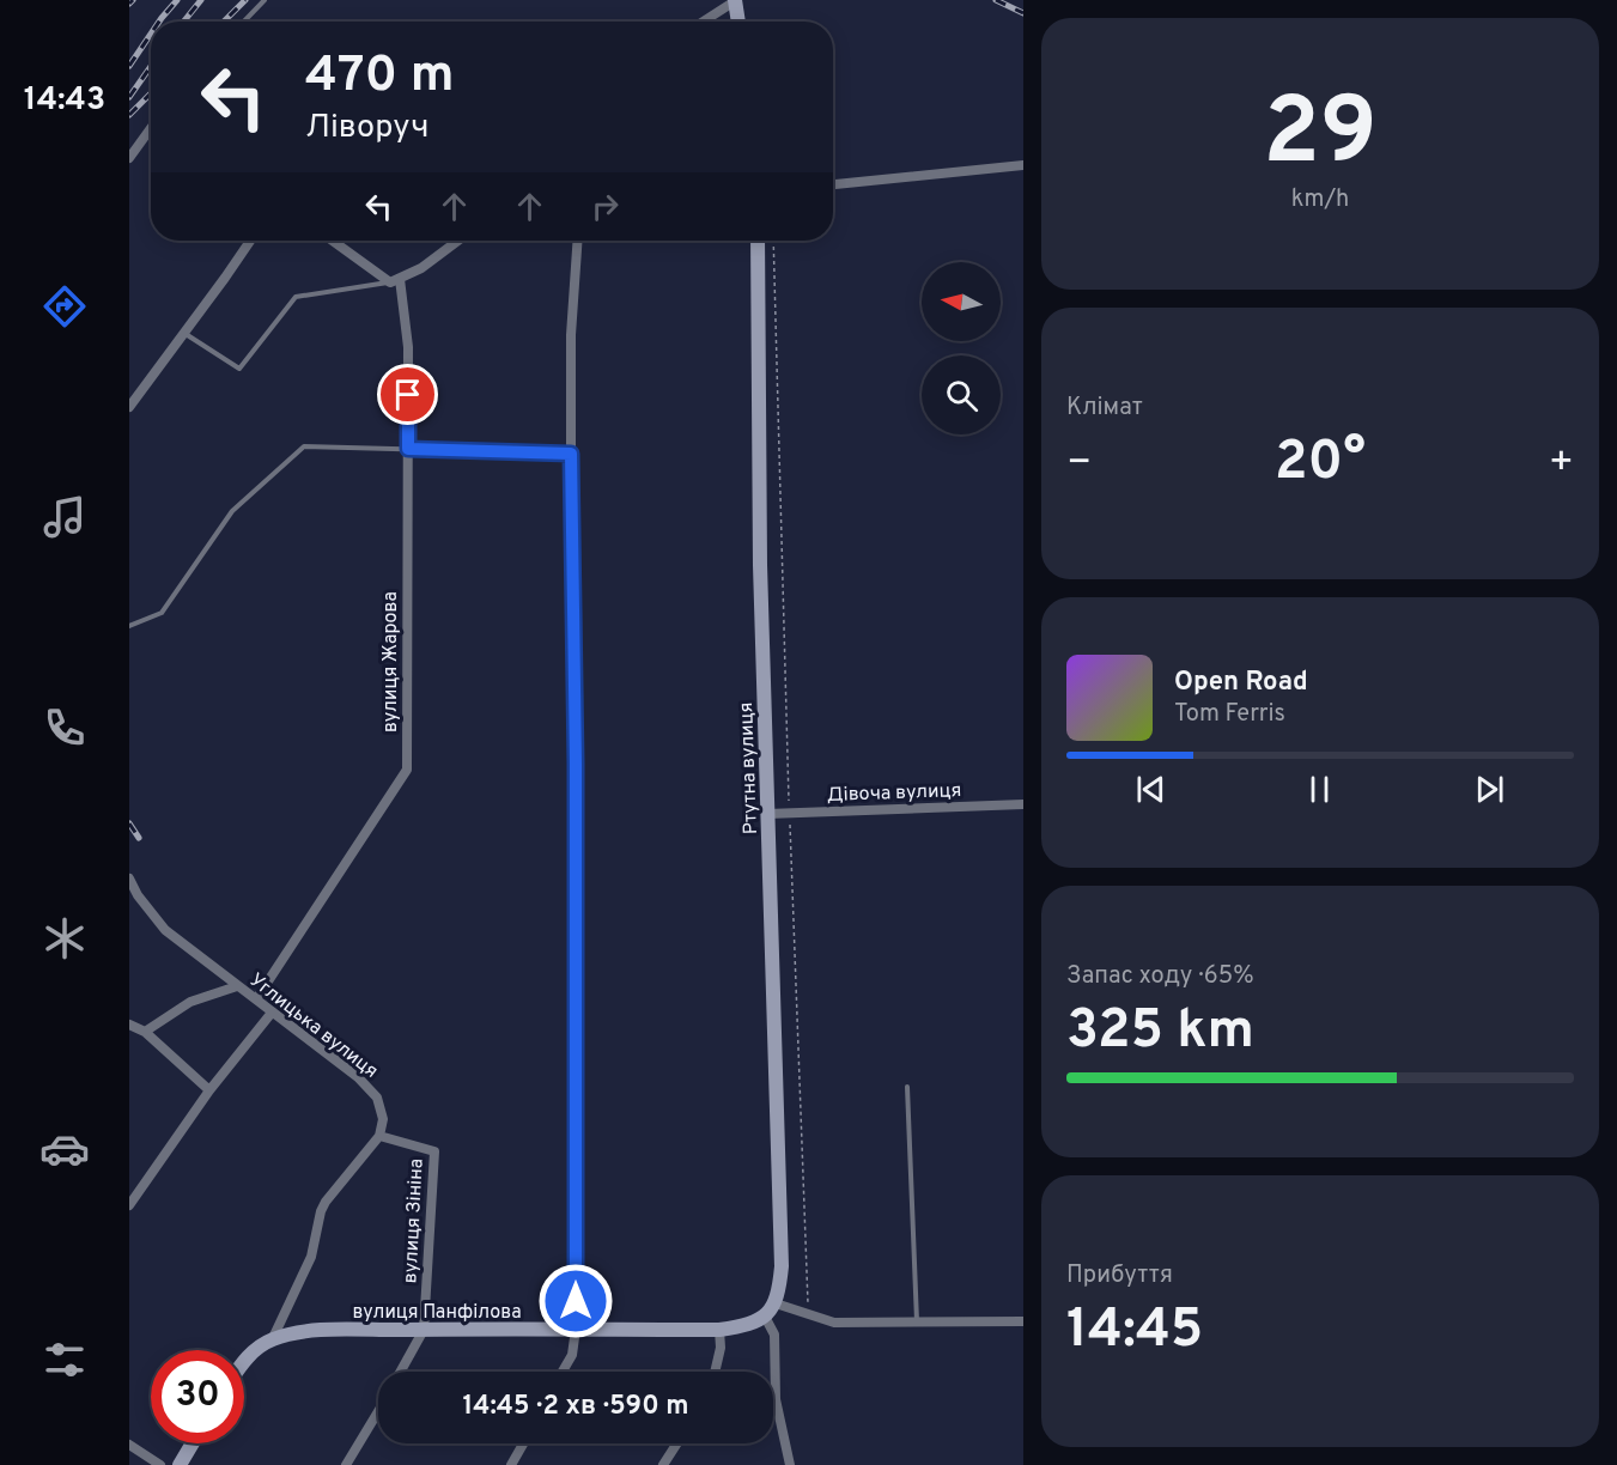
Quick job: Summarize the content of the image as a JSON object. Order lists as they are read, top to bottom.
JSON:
{
  "streets": {
    "main road": ["Ртутна вулиця", "вулиця Панфілова"],
    "street": [
      "вулиця Жарова",
      "Дівоча вулиця",
      "Углицька вулиця",
      "вулиця Зініна"
    ]
  },
  "crossings": [
    ["вулиця Жарова", "Углицька вулиця"],
    ["Ртутна вулиця", "Дівоча вулиця"],
    ["Углицька вулиця", "вулиця Зініна"],
    ["вулиця Зініна", "вулиця Панфілова"]
  ],
  "north": "left",
  "page": {
    "tabs": "14:43",
    "tile": [
      ["29", "km/h"],
      "Клімат",
      ["Запас ходу · 65%", "325 km"],
      ["Прибуття", "14:45"]
    ],
    "turn": ["470 m", "Ліворуч"],
    "heat": ["−", "20°", "+"],
    "song": ["Open Road", "Tom Ferris"],
    "limit": "30",
    "trip": "14:45 · 2 хв · 590 m"
  }
}
